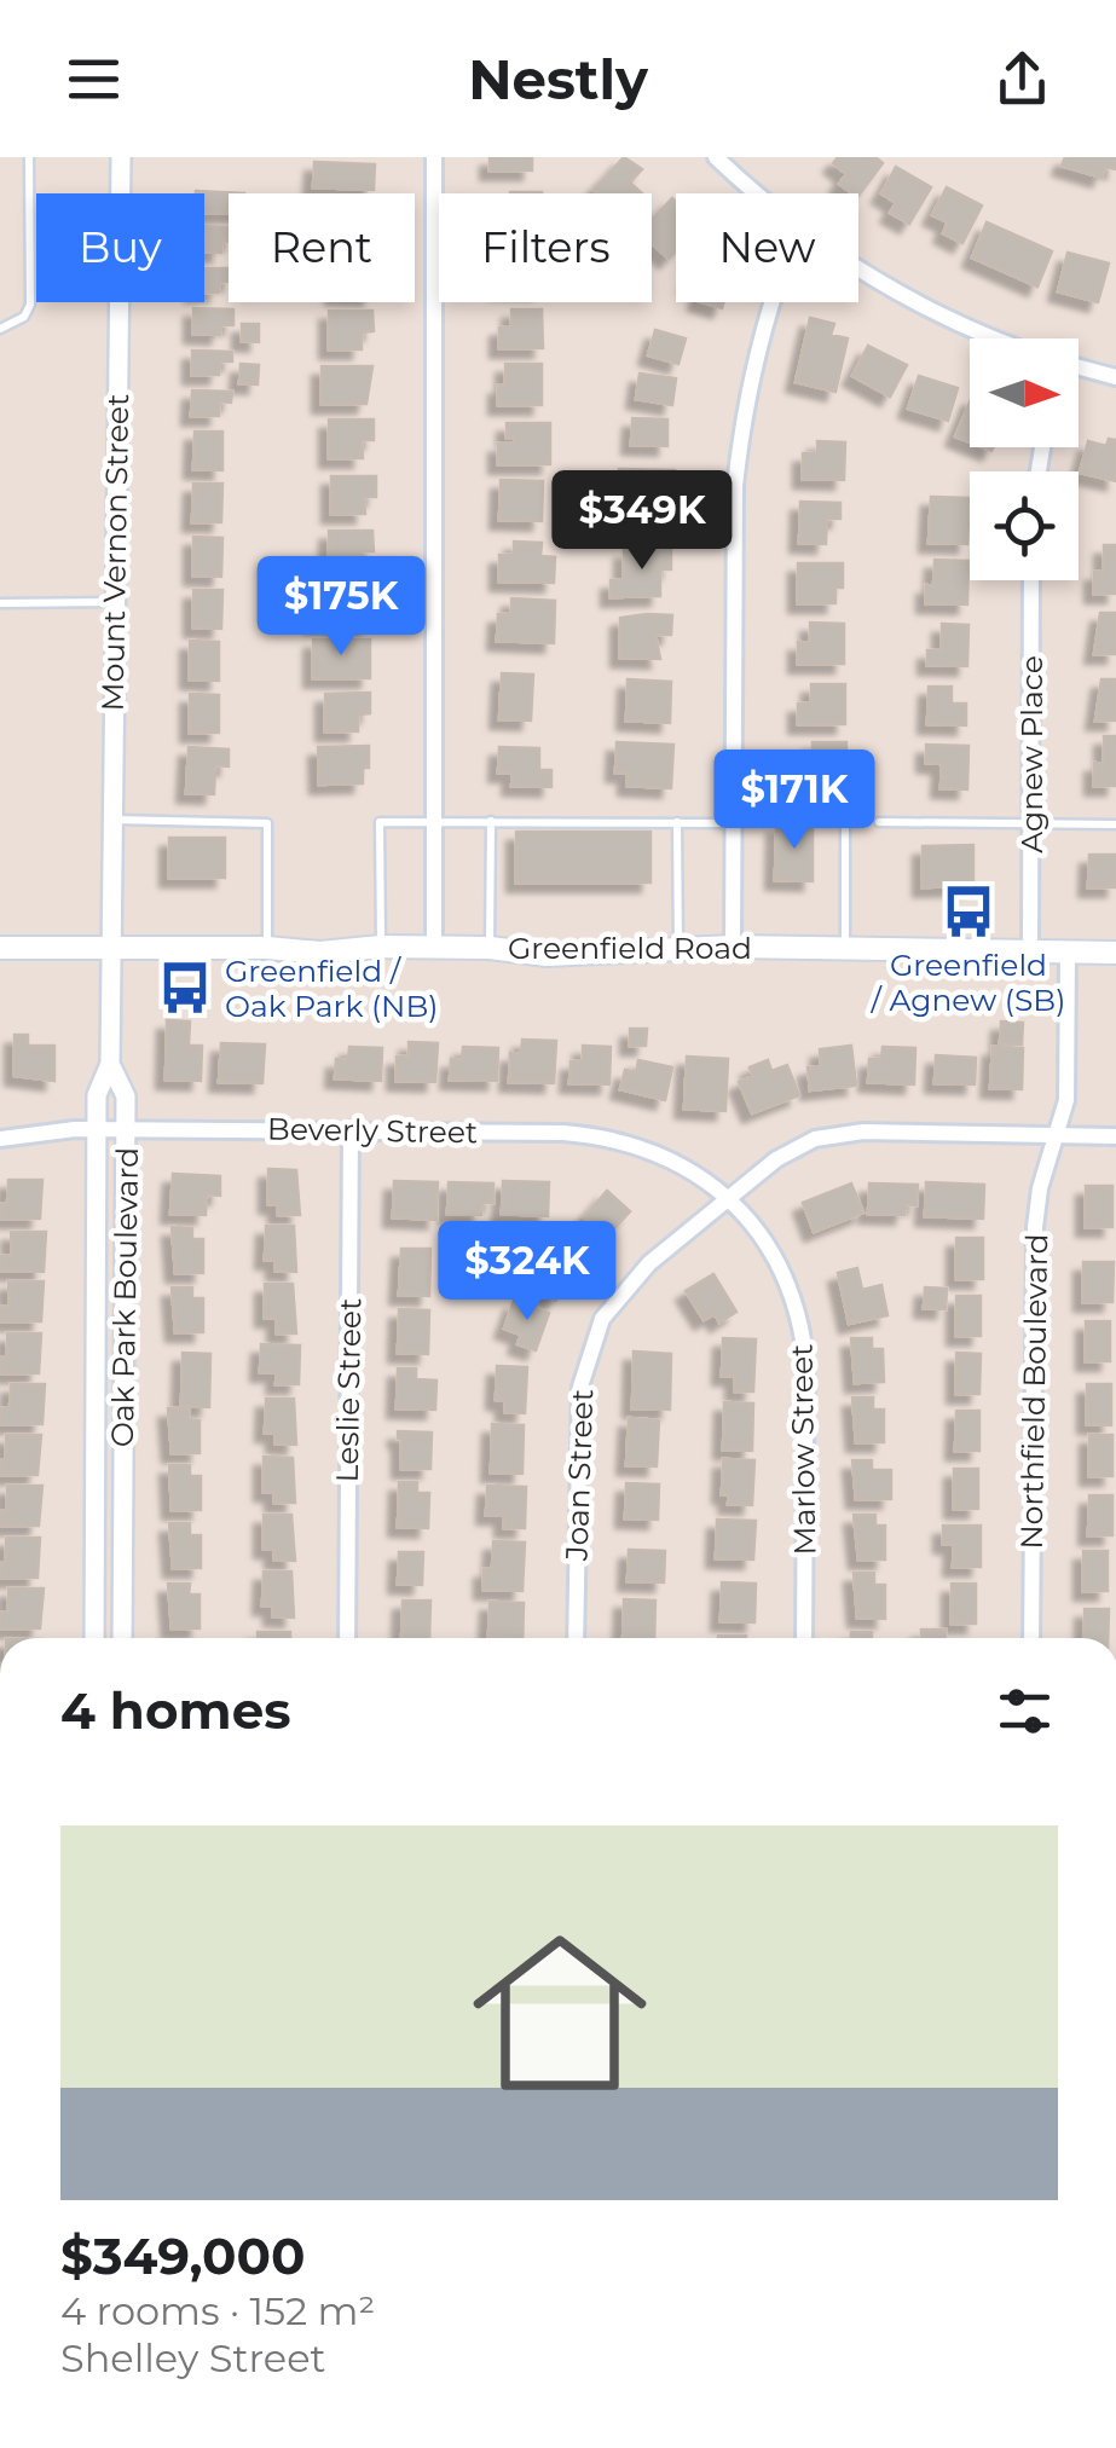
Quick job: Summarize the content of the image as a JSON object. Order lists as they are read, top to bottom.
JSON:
{
  "streets": {
    "main road": ["Greenfield Road"],
    "street": [
      "Mount Vernon Street",
      "Agnew Place",
      "Beverly Street",
      "Oak Park Boulevard",
      "Leslie Street",
      "Northfield Boulevard",
      "Marlow Street",
      "Joan Street"
    ]
  },
  "crossings": [
    ["Mount Vernon Street", "Greenfield Road"],
    ["Mount Vernon Street", "Oak Park Boulevard"],
    ["Agnew Place", "Greenfield Road"],
    ["Greenfield Road", "Oak Park Boulevard"],
    ["Greenfield Road", "Northfield Boulevard"],
    ["Beverly Street", "Oak Park Boulevard"],
    ["Beverly Street", "Leslie Street"],
    ["Beverly Street", "Marlow Street"],
    ["Beverly Street", "Joan Street"],
    ["Northfield Boulevard", "Joan Street"],
    ["Marlow Street", "Joan Street"]
  ],
  "places": {
    "bus stop": ["Greenfield / Agnew (SB)", "Greenfield / Oak Park (NB)"]
  },
  "north": "right",
  "page": {
    "header": "Nestly",
    "chip": [
      "Buy",
      "Rent",
      "Filters",
      "New"
    ],
    "price": [
      "$349K",
      "$175K",
      "$171K",
      "$324K"
    ],
    "heading": "4 homes",
    "list": [
      {
        "name": "$349,000",
        "note": "4 rooms · 152 m² · Shelley Street"
      }
    ]
  }
}
